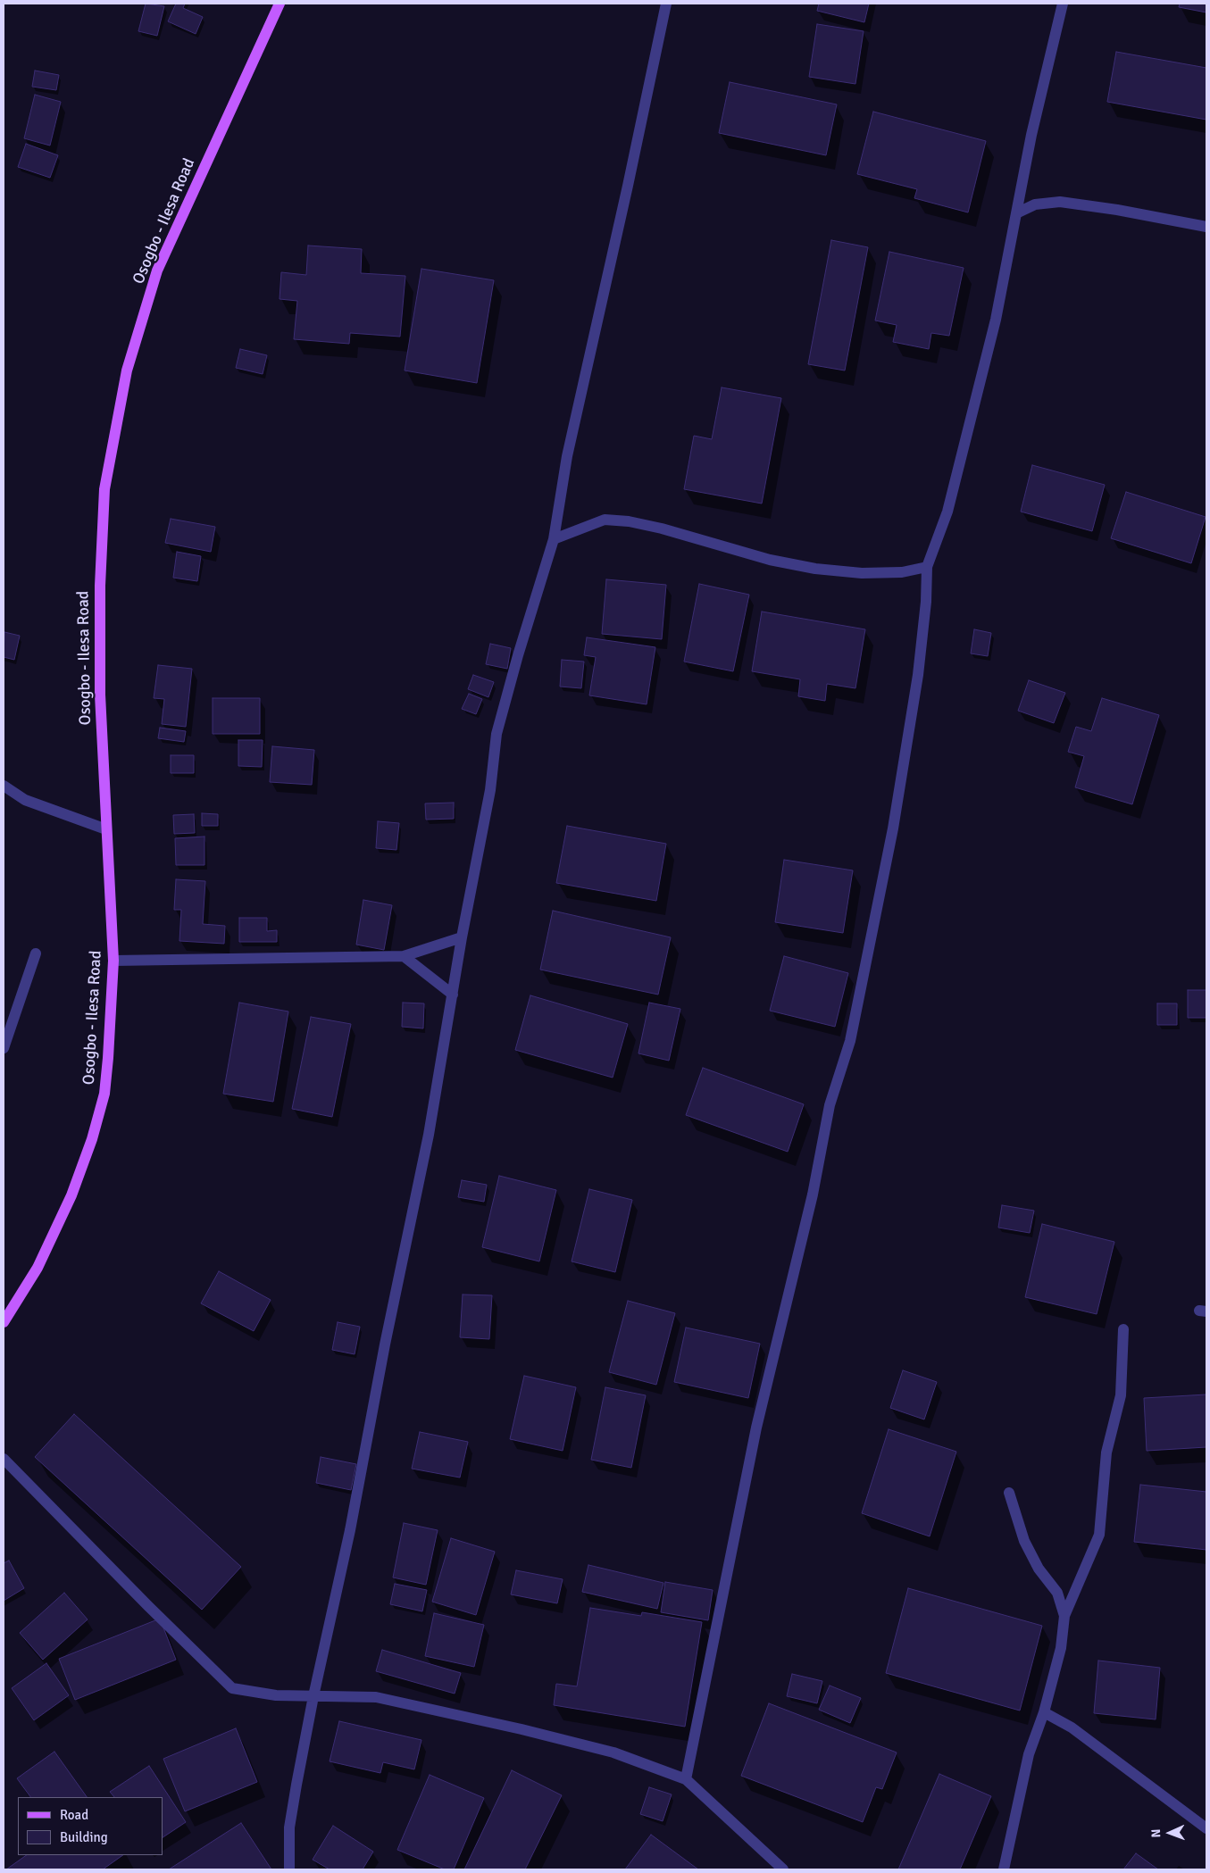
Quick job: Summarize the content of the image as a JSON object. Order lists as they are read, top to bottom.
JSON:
{
  "streets": {
    "main road": ["Osogbo - Ilesa Road"]
  },
  "legend": ["Road", "Building"],
  "north": "left"
}
